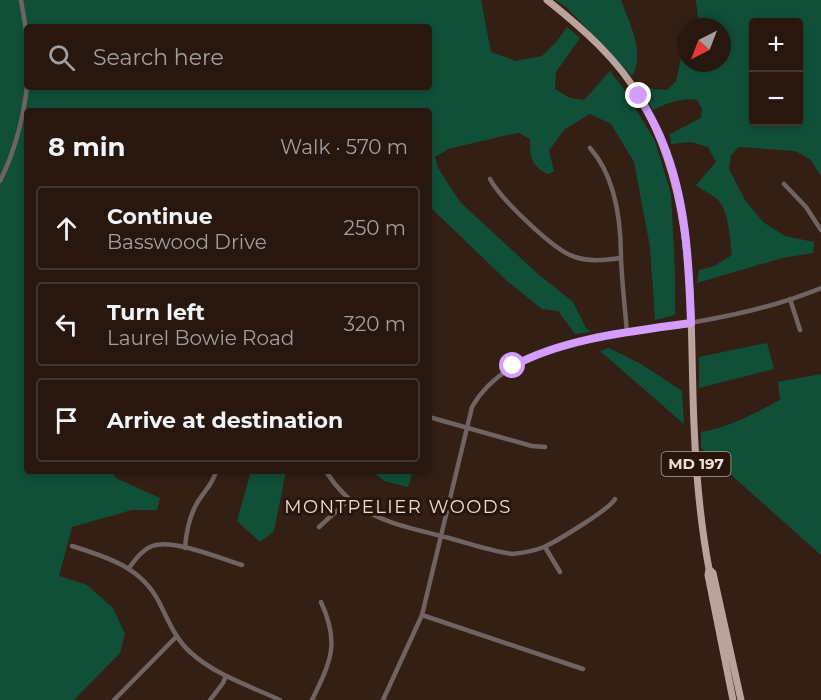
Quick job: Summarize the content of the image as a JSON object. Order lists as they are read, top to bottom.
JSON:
{
  "streets": {
    "main road": ["MD 197"]
  },
  "districts": ["MONTPELIER WOODS"],
  "north": "bottom left",
  "page": {
    "map_buttons": ["+", "−"],
    "search": "Search here",
    "heading": ["8 min", "Walk · 570 m"],
    "list": [
      ["Continue", "Basswood Drive", "250 m"],
      ["Turn left", "Laurel Bowie Road", "320 m"],
      "Arrive at destination"
    ]
  }
}
